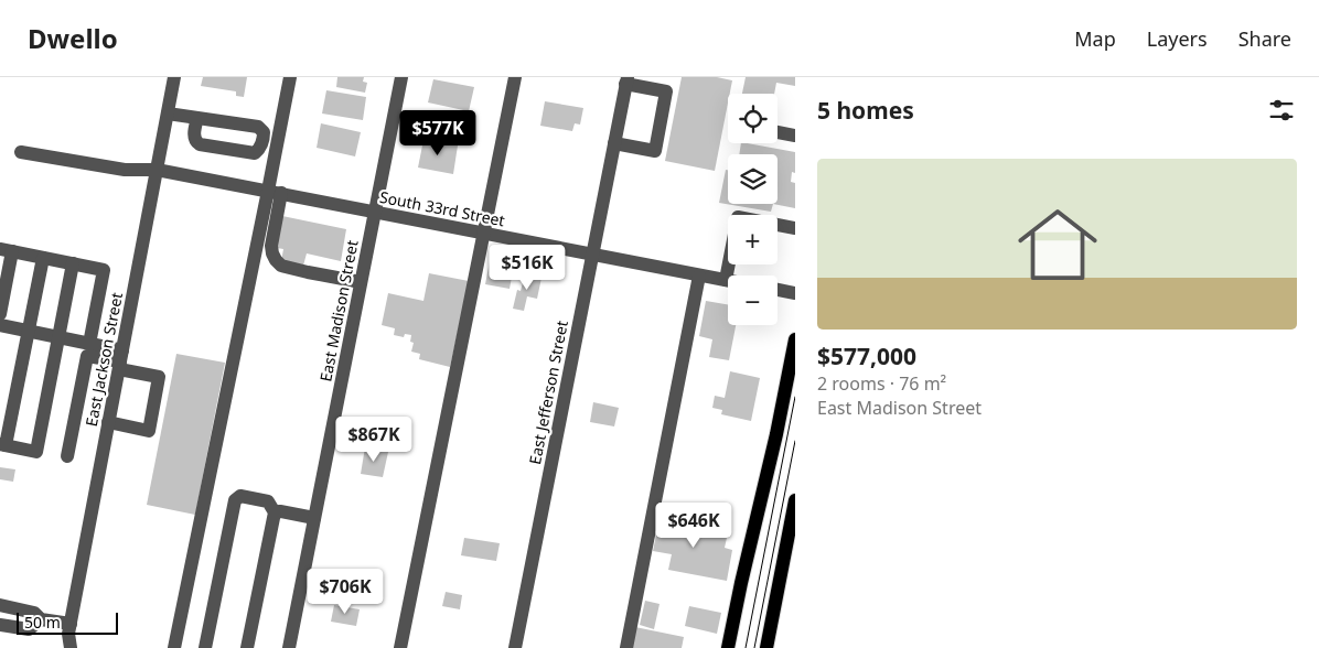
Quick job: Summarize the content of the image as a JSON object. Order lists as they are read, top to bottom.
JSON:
{
  "streets": {
    "street": [
      "South 33rd Street",
      "East Madison Street",
      "East Jackson Street",
      "East Jefferson Street"
    ]
  },
  "crossings": [
    ["South 33rd Street", "East Madison Street"],
    ["South 33rd Street", "East Jackson Street"],
    ["South 33rd Street", "East Jefferson Street"]
  ],
  "scale_bar": "50 m",
  "page": {
    "header": "Dwello",
    "nav": ["Map", "Layers", "Share"],
    "heading": "5 homes",
    "map_buttons": ["+", "−"],
    "price": [
      "$577K",
      "$516K",
      "$867K",
      "$646K",
      "$706K"
    ],
    "list": [
      {
        "name": "$577,000",
        "note": "2 rooms · 76 m² · East Madison Street"
      }
    ],
    "scale": "50 m"
  }
}
